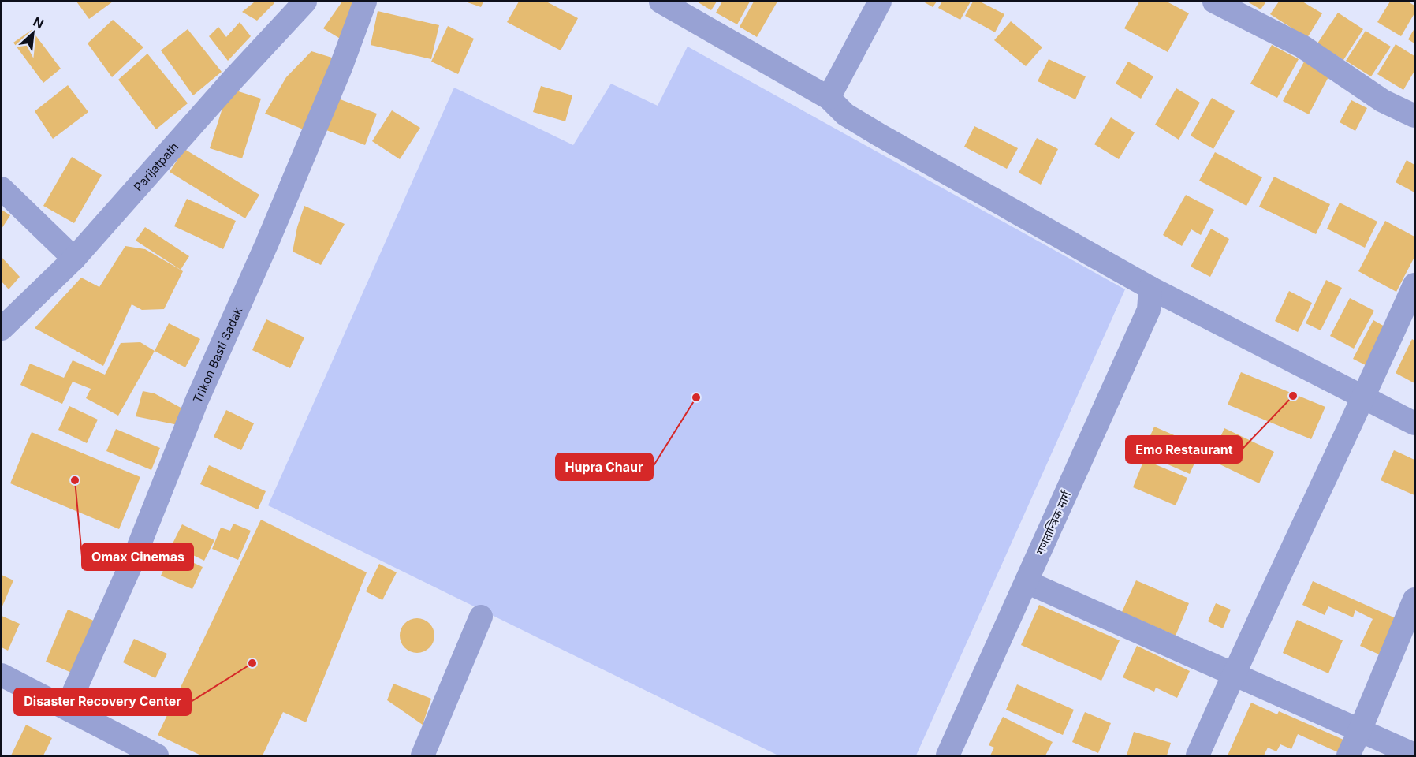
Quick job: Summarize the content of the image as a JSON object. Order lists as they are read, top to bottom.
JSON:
{
  "streets": {
    "street": ["Parijatpath", "Trikon Basti Sadak", "गणतान्त्रिक मार्ग"]
  },
  "places": [
    "Emo Restaurant",
    "Hupra Chaur",
    "Omax Cinemas",
    "Disaster Recovery Center"
  ],
  "north": "top right"
}
